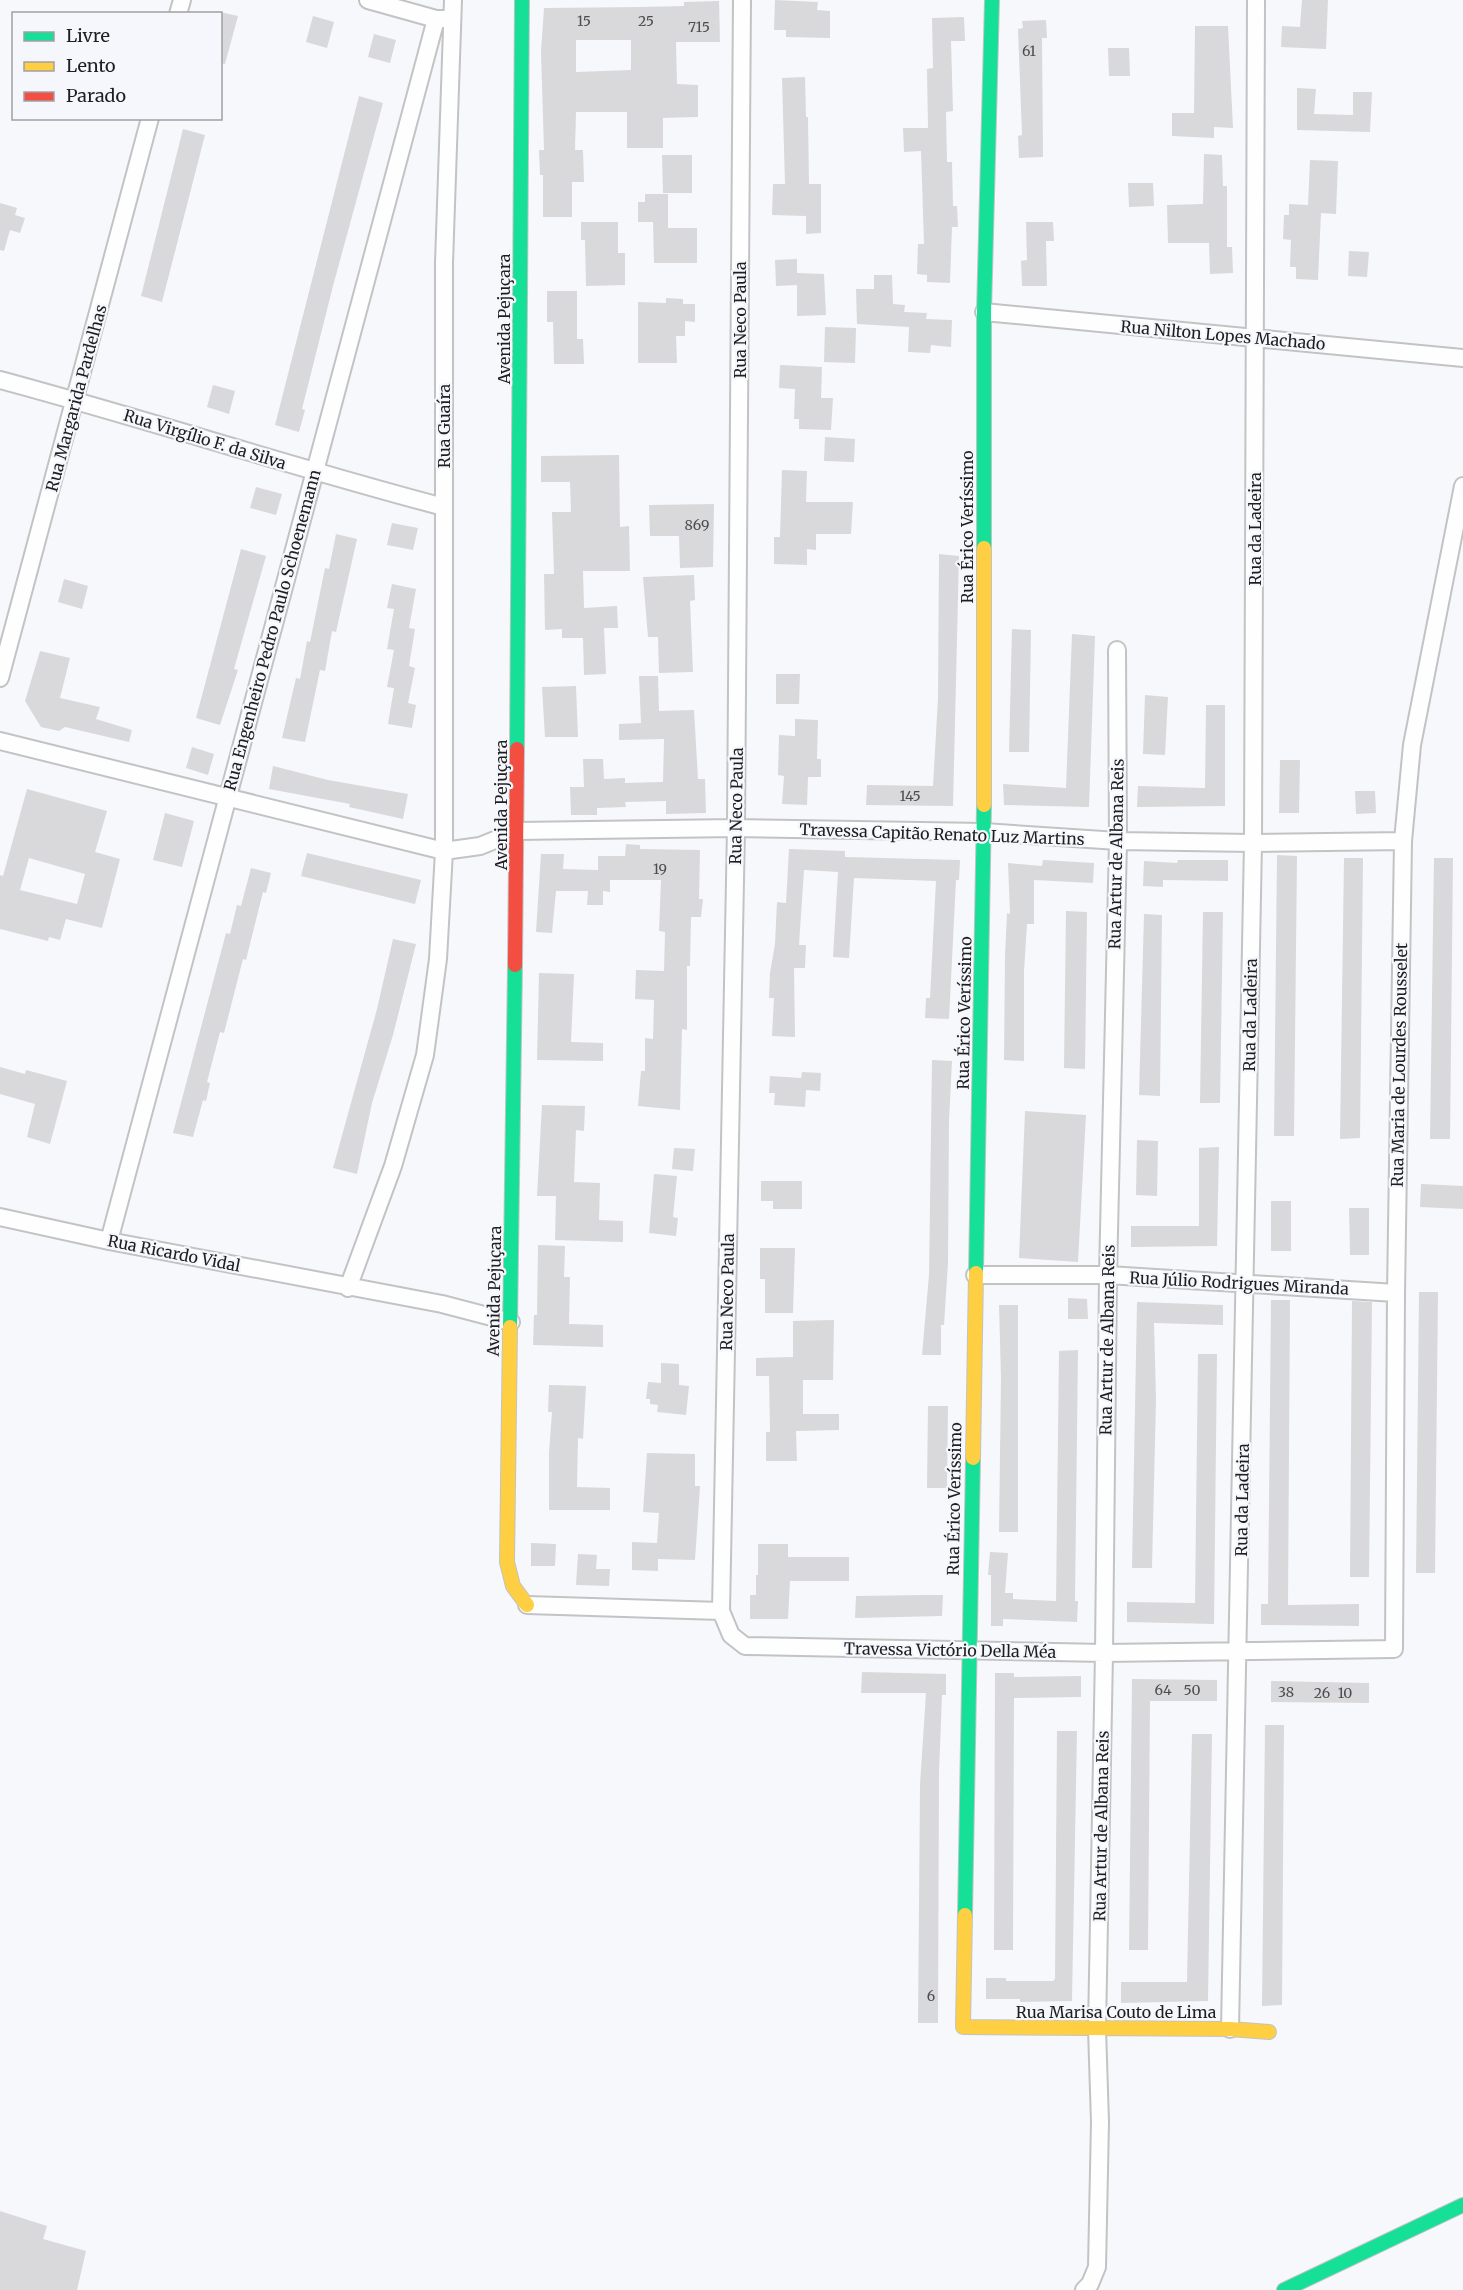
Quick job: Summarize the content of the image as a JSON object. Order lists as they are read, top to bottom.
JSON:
{
  "streets": {
    "main road": ["Avenida Pejuçara", "Rua Érico Veríssimo", "Rua Marisa Couto de Lima"],
    "street": [
      "Rua Neco Paula",
      "Rua Nilton Lopes Machado",
      "Rua Margarida Pardelhas",
      "Rua Guaíra",
      "Rua Virgílio F. da Silva",
      "Rua da Ladeira",
      "Rua Engenheiro Pedro Paulo Schoenemann",
      "Travessa Capitão Renato Luz Martins",
      "Rua Artur de Albana Reis",
      "Rua Maria de Lourdes Rousselet",
      "Rua Ricardo Vidal",
      "Rua Júlio Rodrigues Miranda",
      "Travessa Victório Della Méa"
    ]
  },
  "crossings": [
    ["Avenida Pejuçara", "Travessa Capitão Renato Luz Martins"],
    ["Avenida Pejuçara", "Rua Ricardo Vidal"],
    ["Rua Neco Paula", "Travessa Capitão Renato Luz Martins"],
    ["Rua Neco Paula", "Travessa Victório Della Méa"],
    ["Rua Nilton Lopes Machado", "Rua Érico Veríssimo"],
    ["Rua Nilton Lopes Machado", "Rua da Ladeira"],
    ["Rua Margarida Pardelhas", "Rua Virgílio F. da Silva"],
    ["Rua Guaíra", "Rua Virgílio F. da Silva"],
    ["Rua Guaíra", "Rua Ricardo Vidal"],
    ["Rua Virgílio F. da Silva", "Rua Engenheiro Pedro Paulo Schoenemann"],
    ["Rua Érico Veríssimo", "Travessa Capitão Renato Luz Martins"],
    ["Rua Érico Veríssimo", "Rua Júlio Rodrigues Miranda"],
    ["Rua Érico Veríssimo", "Travessa Victório Della Méa"],
    ["Rua Érico Veríssimo", "Rua Marisa Couto de Lima"],
    ["Rua da Ladeira", "Travessa Capitão Renato Luz Martins"],
    ["Rua da Ladeira", "Rua Júlio Rodrigues Miranda"],
    ["Rua da Ladeira", "Travessa Victório Della Méa"],
    ["Rua da Ladeira", "Rua Marisa Couto de Lima"],
    ["Rua Engenheiro Pedro Paulo Schoenemann", "Rua Ricardo Vidal"],
    ["Travessa Capitão Renato Luz Martins", "Rua Artur de Albana Reis"],
    ["Travessa Capitão Renato Luz Martins", "Rua Maria de Lourdes Rousselet"],
    ["Rua Artur de Albana Reis", "Rua Júlio Rodrigues Miranda"],
    ["Rua Artur de Albana Reis", "Travessa Victório Della Méa"],
    ["Rua Artur de Albana Reis", "Rua Marisa Couto de Lima"],
    ["Rua Maria de Lourdes Rousselet", "Rua Júlio Rodrigues Miranda"],
    ["Rua Maria de Lourdes Rousselet", "Travessa Victório Della Méa"]
  ],
  "house_numbers": [
    "15",
    "25",
    "715",
    "61",
    "869",
    "145",
    "19",
    "64",
    "50",
    "38",
    "26",
    "10",
    "6"
  ],
  "legend": ["Livre", "Lento", "Parado"]
}
